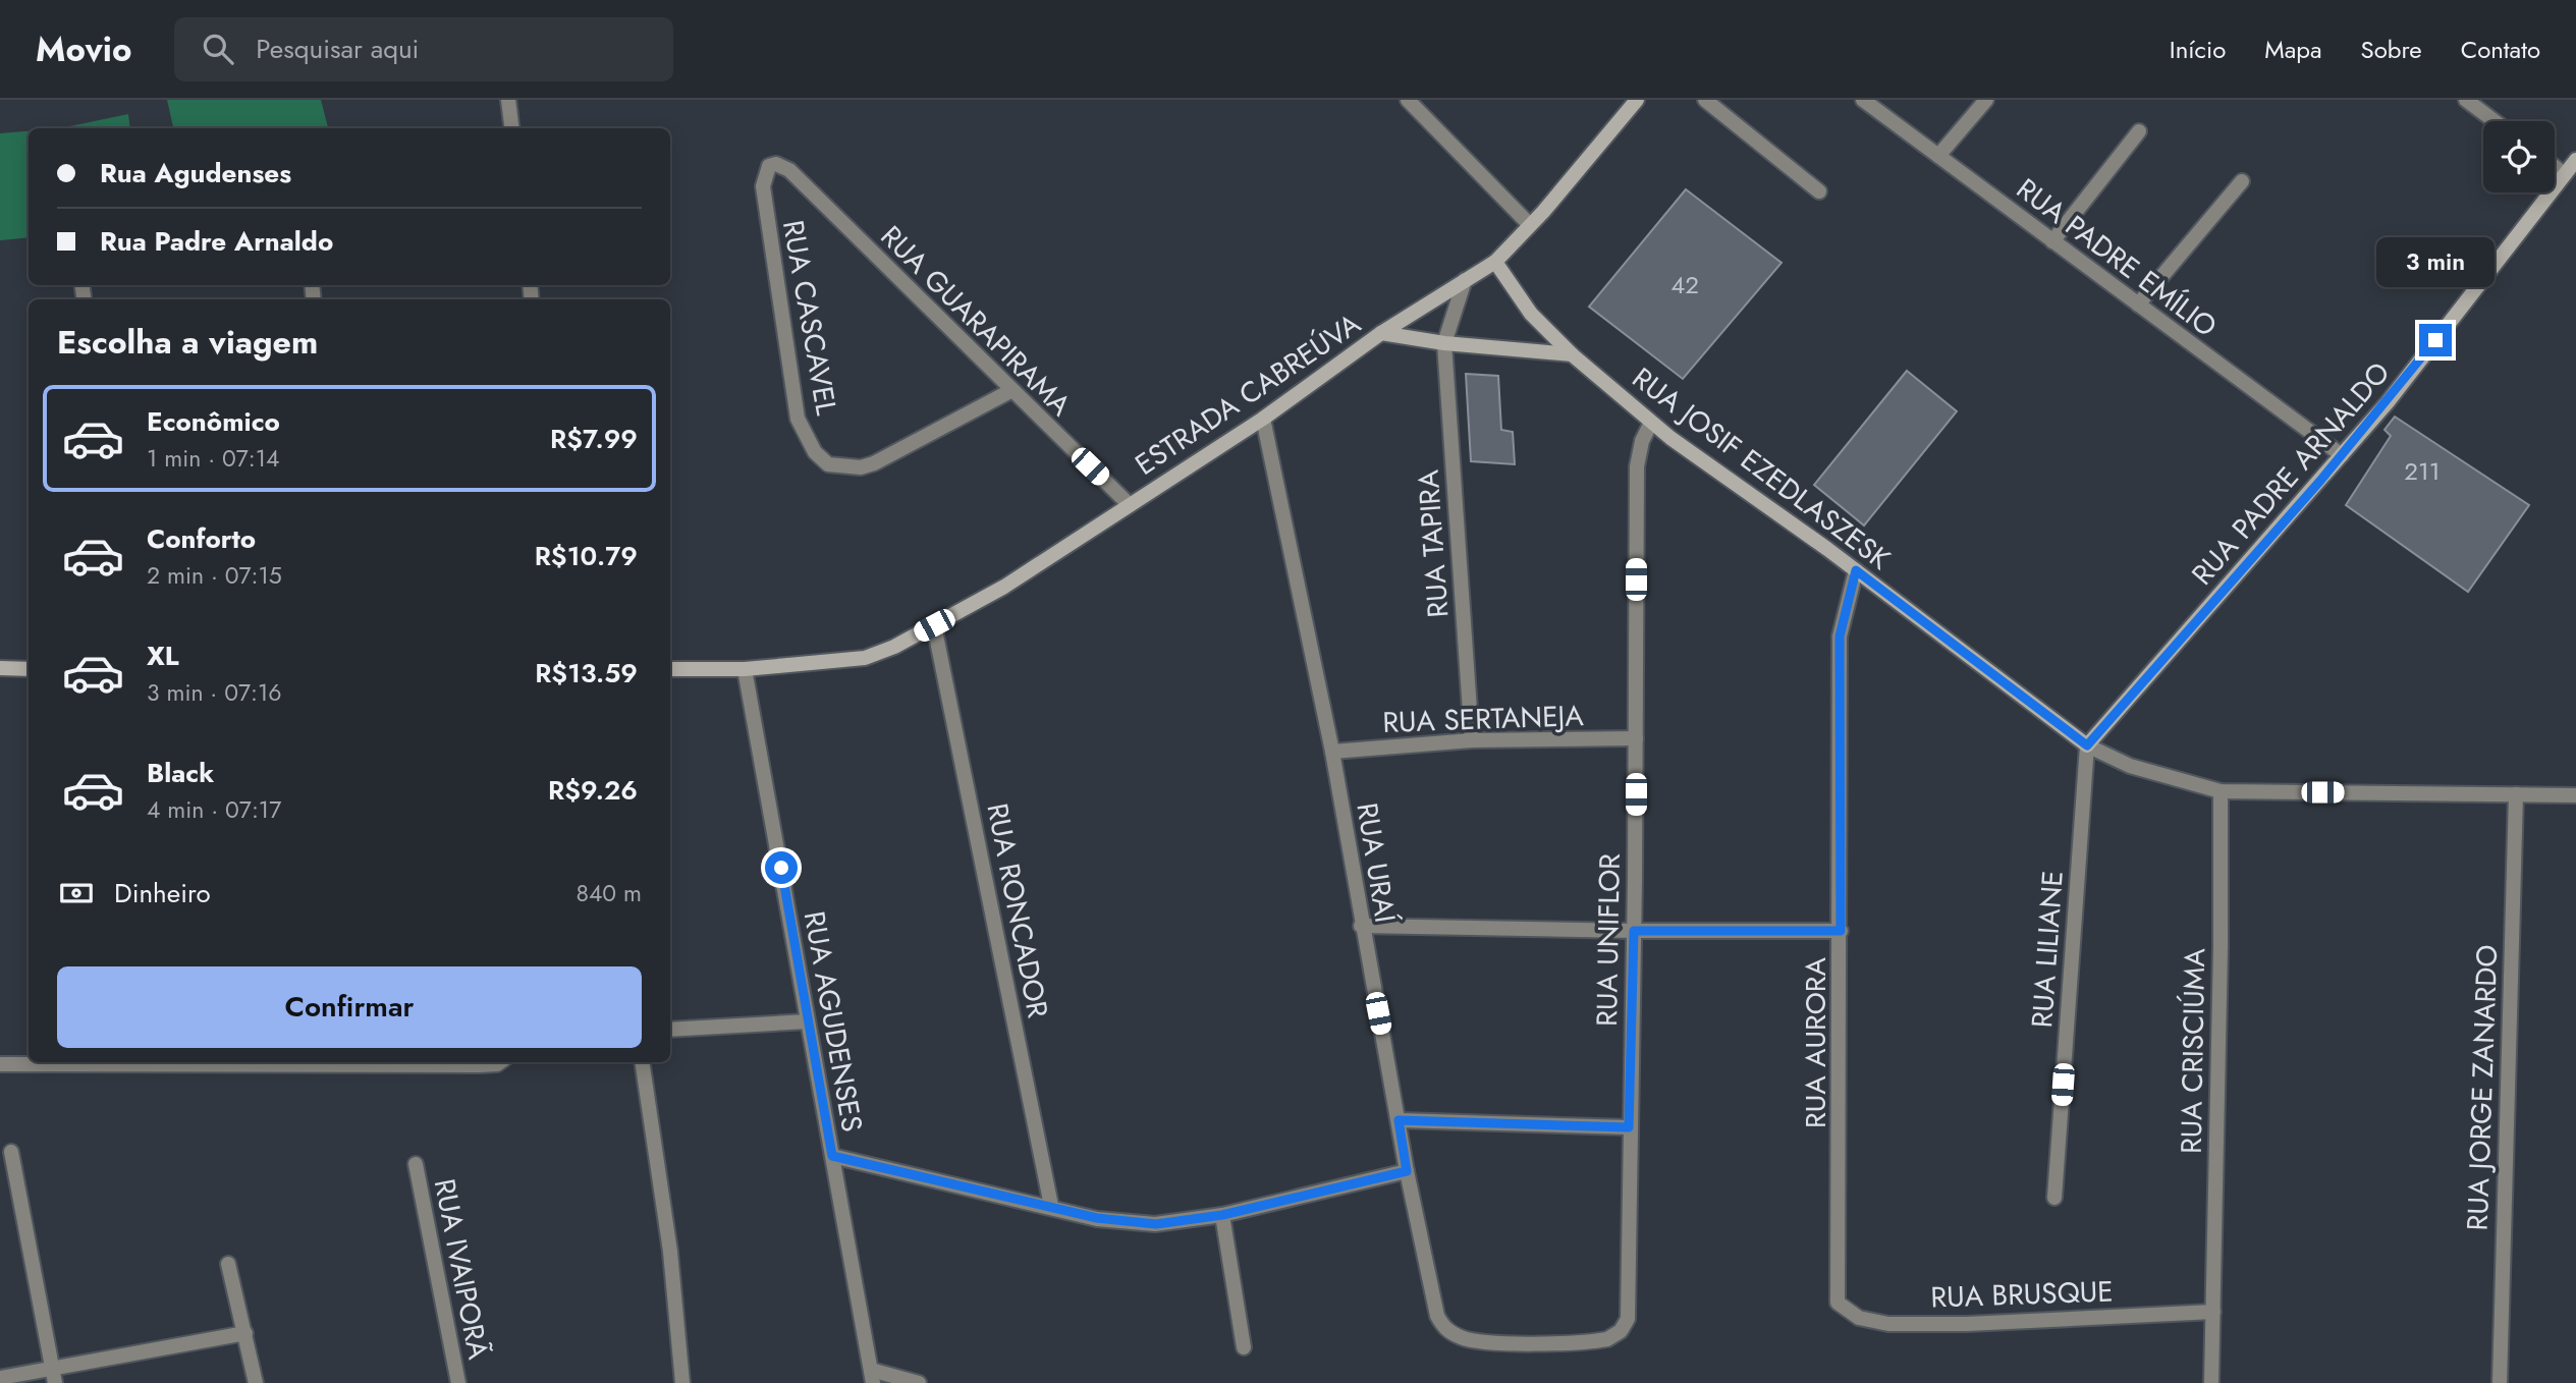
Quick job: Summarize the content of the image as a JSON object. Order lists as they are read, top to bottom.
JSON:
{
  "streets": {
    "main road": ["ESTRADA CABREÚVA", "RUA JOSIF EZEDLASZESK", "RUA PADRE ARNALDO"],
    "street": [
      "RUA PADRE EMÍLIO",
      "RUA CASCAVEL",
      "RUA GUARAPIRAMA",
      "RUA TAPIRA",
      "RUA SERTANEJA",
      "RUA URAÍ",
      "RUA RONCADOR",
      "RUA UNIFLOR",
      "RUA LILIANE",
      "RUA AGUDENSES",
      "RUA AURORA",
      "RUA CRISCIÚMA",
      "RUA JORGE ZANARDO",
      "RUA IVAIPORÃ",
      "RUA BRUSQUE"
    ]
  },
  "crossings": [
    ["RUA PADRE EMÍLIO", "RUA PADRE ARNALDO"],
    ["RUA CASCAVEL", "RUA GUARAPIRAMA"],
    ["RUA GUARAPIRAMA", "ESTRADA CABREÚVA"],
    ["ESTRADA CABREÚVA", "RUA JOSIF EZEDLASZESK"],
    ["ESTRADA CABREÚVA", "RUA URAÍ"],
    ["ESTRADA CABREÚVA", "RUA RONCADOR"],
    ["ESTRADA CABREÚVA", "RUA AGUDENSES"],
    ["RUA JOSIF EZEDLASZESK", "RUA PADRE ARNALDO"],
    ["RUA JOSIF EZEDLASZESK", "RUA UNIFLOR"],
    ["RUA JOSIF EZEDLASZESK", "RUA LILIANE"],
    ["RUA JOSIF EZEDLASZESK", "RUA AURORA"],
    ["RUA PADRE ARNALDO", "RUA LILIANE"],
    ["RUA TAPIRA", "RUA SERTANEJA"],
    ["RUA SERTANEJA", "RUA URAÍ"],
    ["RUA SERTANEJA", "RUA UNIFLOR"],
    ["RUA URAÍ", "RUA UNIFLOR"],
    ["RUA AURORA", "RUA BRUSQUE"],
    ["RUA CRISCIÚMA", "RUA BRUSQUE"]
  ],
  "house_numbers": ["42", "211"],
  "page": {
    "header": "Movio",
    "search": "Pesquisar aqui",
    "nav": [
      "Início",
      "Mapa",
      "Sobre",
      "Contato"
    ],
    "banner": ["Rua Agudenses", "Rua Padre Arnaldo"],
    "bubble": "3 min",
    "heading": "Escolha a viagem",
    "list": [
      {
        "name": "Econômico",
        "note": "1 min · 07:14",
        "value": "R$7.99"
      },
      {
        "name": "Conforto",
        "note": "2 min · 07:15",
        "value": "R$10.79"
      },
      {
        "name": "XL",
        "note": "3 min · 07:16",
        "value": "R$13.59"
      },
      {
        "name": "Black",
        "note": "4 min · 07:17",
        "value": "R$9.26"
      }
    ],
    "pay": ["Dinheiro", "840 m"],
    "buttons": "Confirmar"
  }
}
